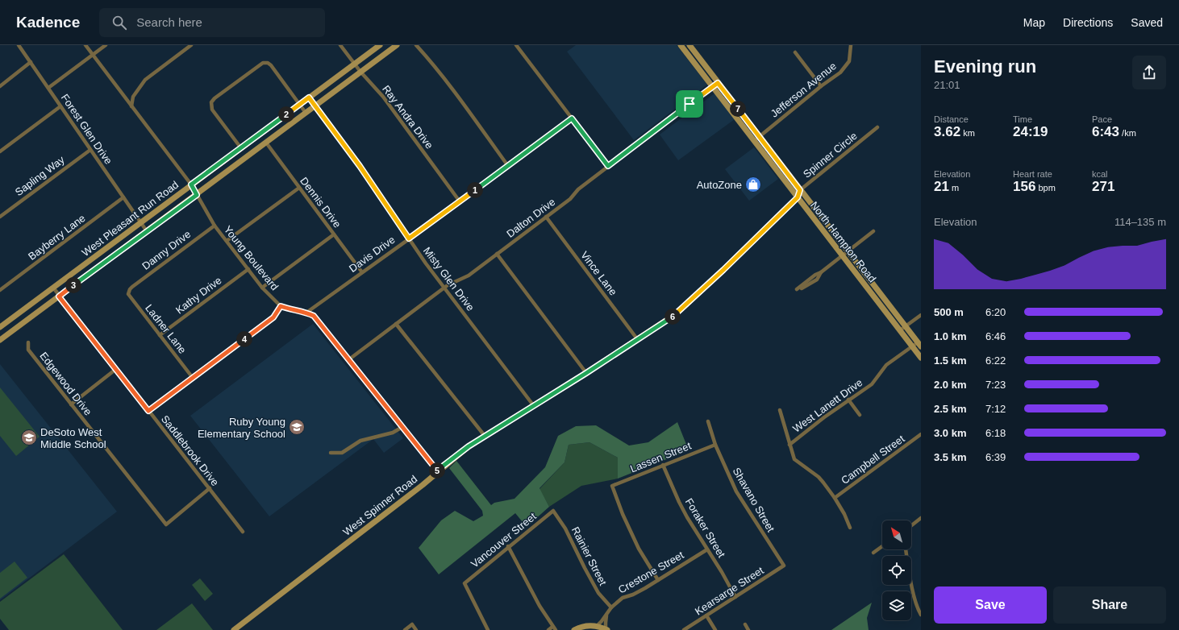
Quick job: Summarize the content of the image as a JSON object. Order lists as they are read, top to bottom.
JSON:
{
  "streets": {
    "main road": ["West Pleasant Run Road", "North Hampton Road", "West Spinner Road"],
    "street": [
      "Jefferson Avenue",
      "Ray Andra Drive",
      "Forest Glen Drive",
      "Spinner Circle",
      "Sapling Way",
      "Dennis Drive",
      "Dalton Drive",
      "Bayberry Lane",
      "Danny Drive",
      "Davis Drive",
      "Young Boulevard",
      "Vince Lane",
      "Misty Glen Drive",
      "Kathy Drive",
      "Ladner Lane",
      "Edgewood Drive",
      "West Lanett Drive",
      "Saddlebrook Drive",
      "Lassen Street",
      "Campbell Street",
      "Shavano Street",
      "Foraker Street",
      "Vancouver Street",
      "Rainier Street",
      "Crestone Street",
      "Kearsarge Street"
    ]
  },
  "crossings": [
    ["Jefferson Avenue", "North Hampton Road"],
    ["Ray Andra Drive", "West Pleasant Run Road"],
    ["Ray Andra Drive", "Davis Drive"],
    ["Forest Glen Drive", "Sapling Way"],
    ["Forest Glen Drive", "West Pleasant Run Road"],
    ["Forest Glen Drive", "Bayberry Lane"],
    ["Spinner Circle", "North Hampton Road"],
    ["Spinner Circle", "West Spinner Road"],
    ["Dennis Drive", "West Pleasant Run Road"],
    ["Dennis Drive", "Davis Drive"],
    ["Dalton Drive", "North Hampton Road"],
    ["Dalton Drive", "Young Boulevard"],
    ["Dalton Drive", "Vince Lane"],
    ["Dalton Drive", "Misty Glen Drive"],
    ["West Pleasant Run Road", "Young Boulevard"],
    ["West Pleasant Run Road", "Misty Glen Drive"],
    ["West Pleasant Run Road", "Saddlebrook Drive"],
    ["North Hampton Road", "West Lanett Drive"],
    ["North Hampton Road", "West Spinner Road"],
    ["Danny Drive", "Young Boulevard"],
    ["Danny Drive", "Ladner Lane"],
    ["Davis Drive", "Young Boulevard"],
    ["Davis Drive", "Misty Glen Drive"],
    ["Young Boulevard", "Kathy Drive"],
    ["Young Boulevard", "West Spinner Road"],
    ["Vince Lane", "West Spinner Road"],
    ["Misty Glen Drive", "West Spinner Road"],
    ["Kathy Drive", "Ladner Lane"],
    ["Edgewood Drive", "Saddlebrook Drive"],
    ["Lassen Street", "Shavano Street"],
    ["Lassen Street", "Foraker Street"],
    ["Lassen Street", "Crestone Street"],
    ["Shavano Street", "Kearsarge Street"],
    ["Foraker Street", "Crestone Street"],
    ["Foraker Street", "Kearsarge Street"],
    ["Vancouver Street", "Rainier Street"],
    ["Rainier Street", "Crestone Street"]
  ],
  "places": {
    "shop": ["AutoZone"],
    "school or university": ["Ruby Young Elementary School", "DeSoto West Middle School"]
  },
  "north": "top left",
  "page": {
    "header": "Kadence",
    "search": "Search here",
    "nav": ["Map", "Directions", "Saved"],
    "heading": ["Evening run", "21:01"],
    "stats": [
      ["Distance", "3.62 km"],
      ["Time", "24:19"],
      ["Pace", "6:43 /km"],
      ["Elevation", "21 m"],
      ["Heart rate", "156 bpm"],
      ["kcal", "271"]
    ],
    "pins": [
      "7",
      "2",
      "1",
      "3",
      "6",
      "4",
      "5"
    ],
    "chart": ["Elevation", "114–135 m"],
    "list": [
      {
        "name": "500 m",
        "note": "6:20"
      },
      {
        "name": "1.0 km",
        "note": "6:46"
      },
      {
        "name": "1.5 km",
        "note": "6:22"
      },
      {
        "name": "2.0 km",
        "note": "7:23"
      },
      {
        "name": "2.5 km",
        "note": "7:12"
      },
      {
        "name": "3.0 km",
        "note": "6:18"
      },
      {
        "name": "3.5 km",
        "note": "6:39"
      }
    ],
    "buttons": ["Save", "Share"]
  }
}
